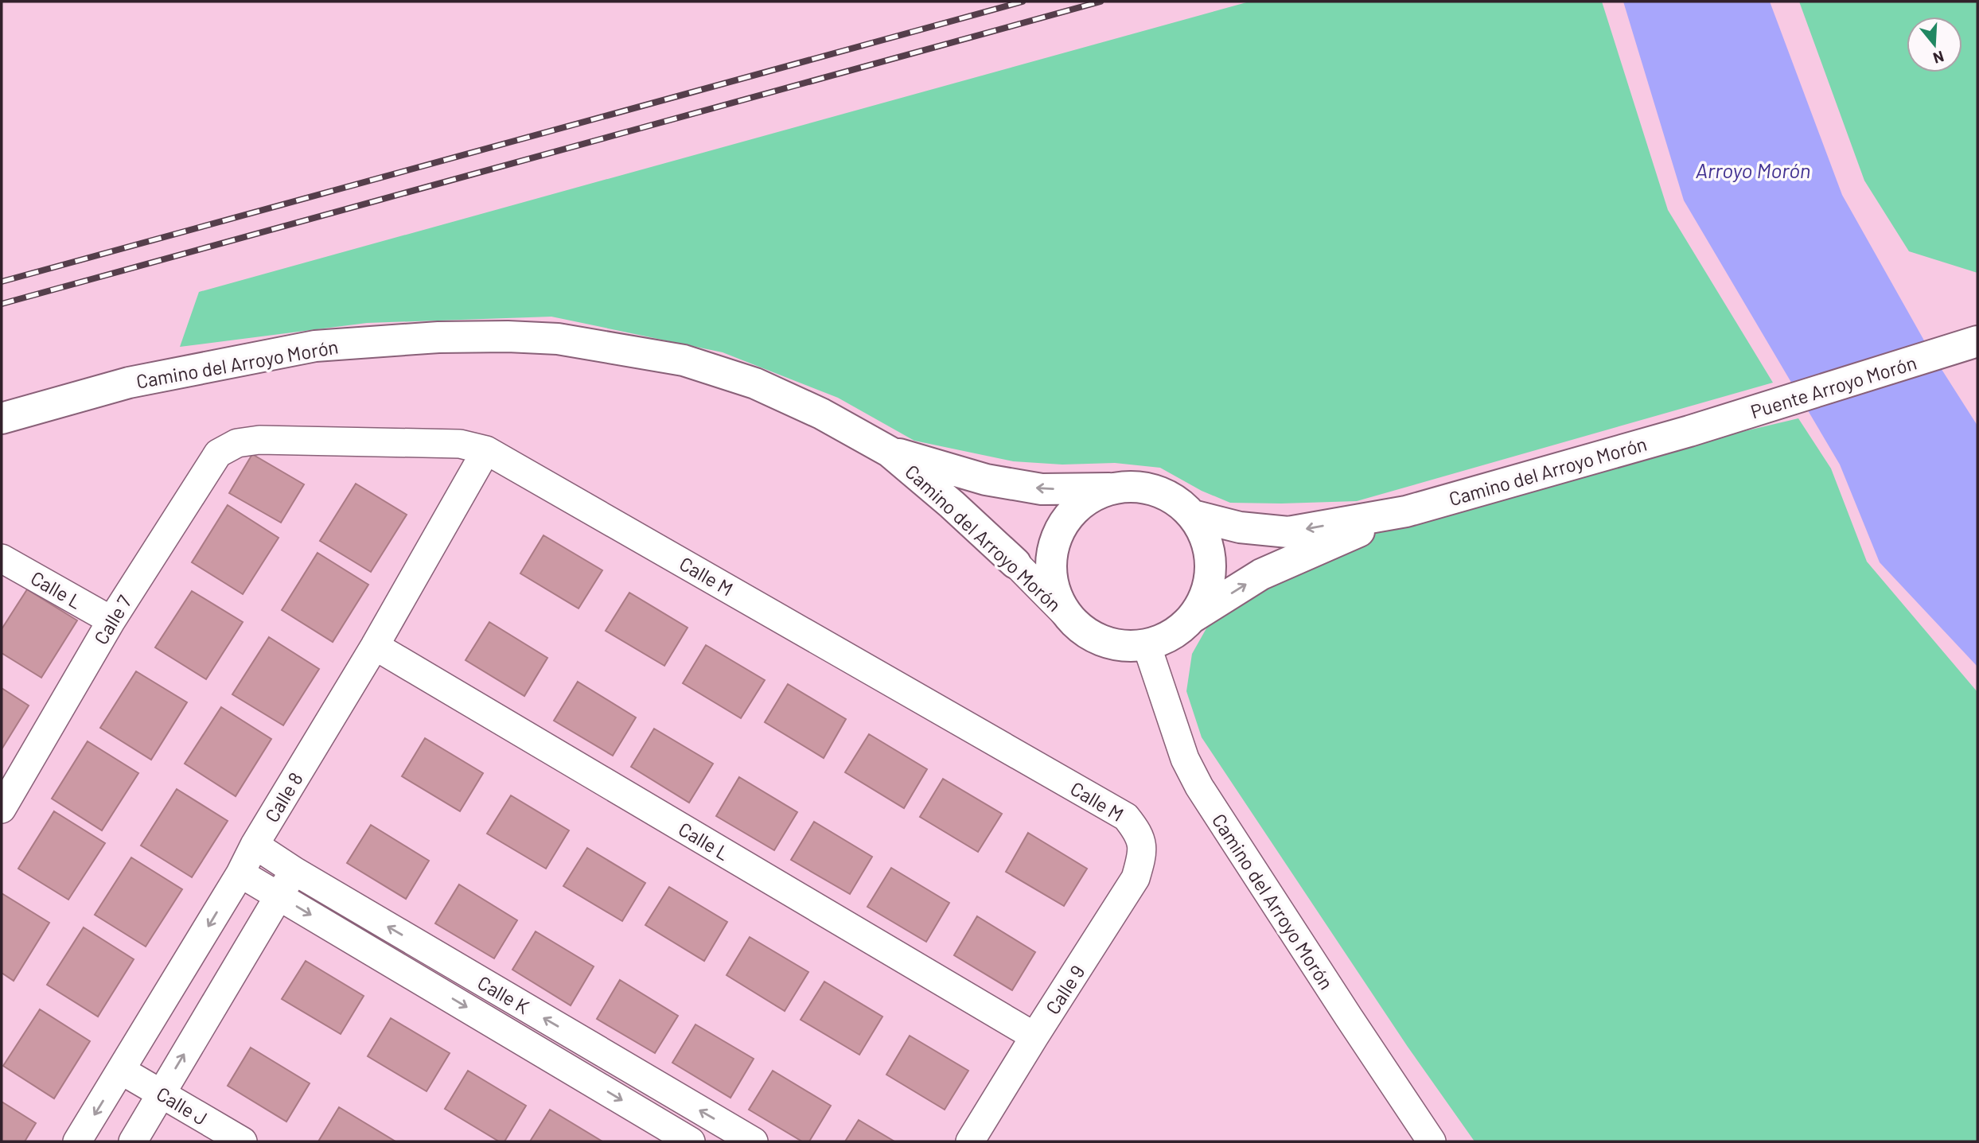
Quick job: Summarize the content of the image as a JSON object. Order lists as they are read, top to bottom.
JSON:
{
  "streets": {
    "street": [
      "Camino del Arroyo Morón",
      "Puente Arroyo Morón",
      "Calle M",
      "Calle L",
      "Calle 7",
      "Calle 8",
      "Calle 9",
      "Calle K",
      "Calle J"
    ]
  },
  "crossings": [
    ["Camino del Arroyo Morón", "Puente Arroyo Morón"],
    ["Calle M", "Calle 7"],
    ["Calle M", "Calle 8"],
    ["Calle M", "Calle 9"],
    ["Calle L", "Calle 7"],
    ["Calle L", "Calle 8"],
    ["Calle L", "Calle 9"],
    ["Calle 8", "Calle K"],
    ["Calle 8", "Calle J"]
  ],
  "water": ["Arroyo Morón"],
  "north": "bottom"
}
